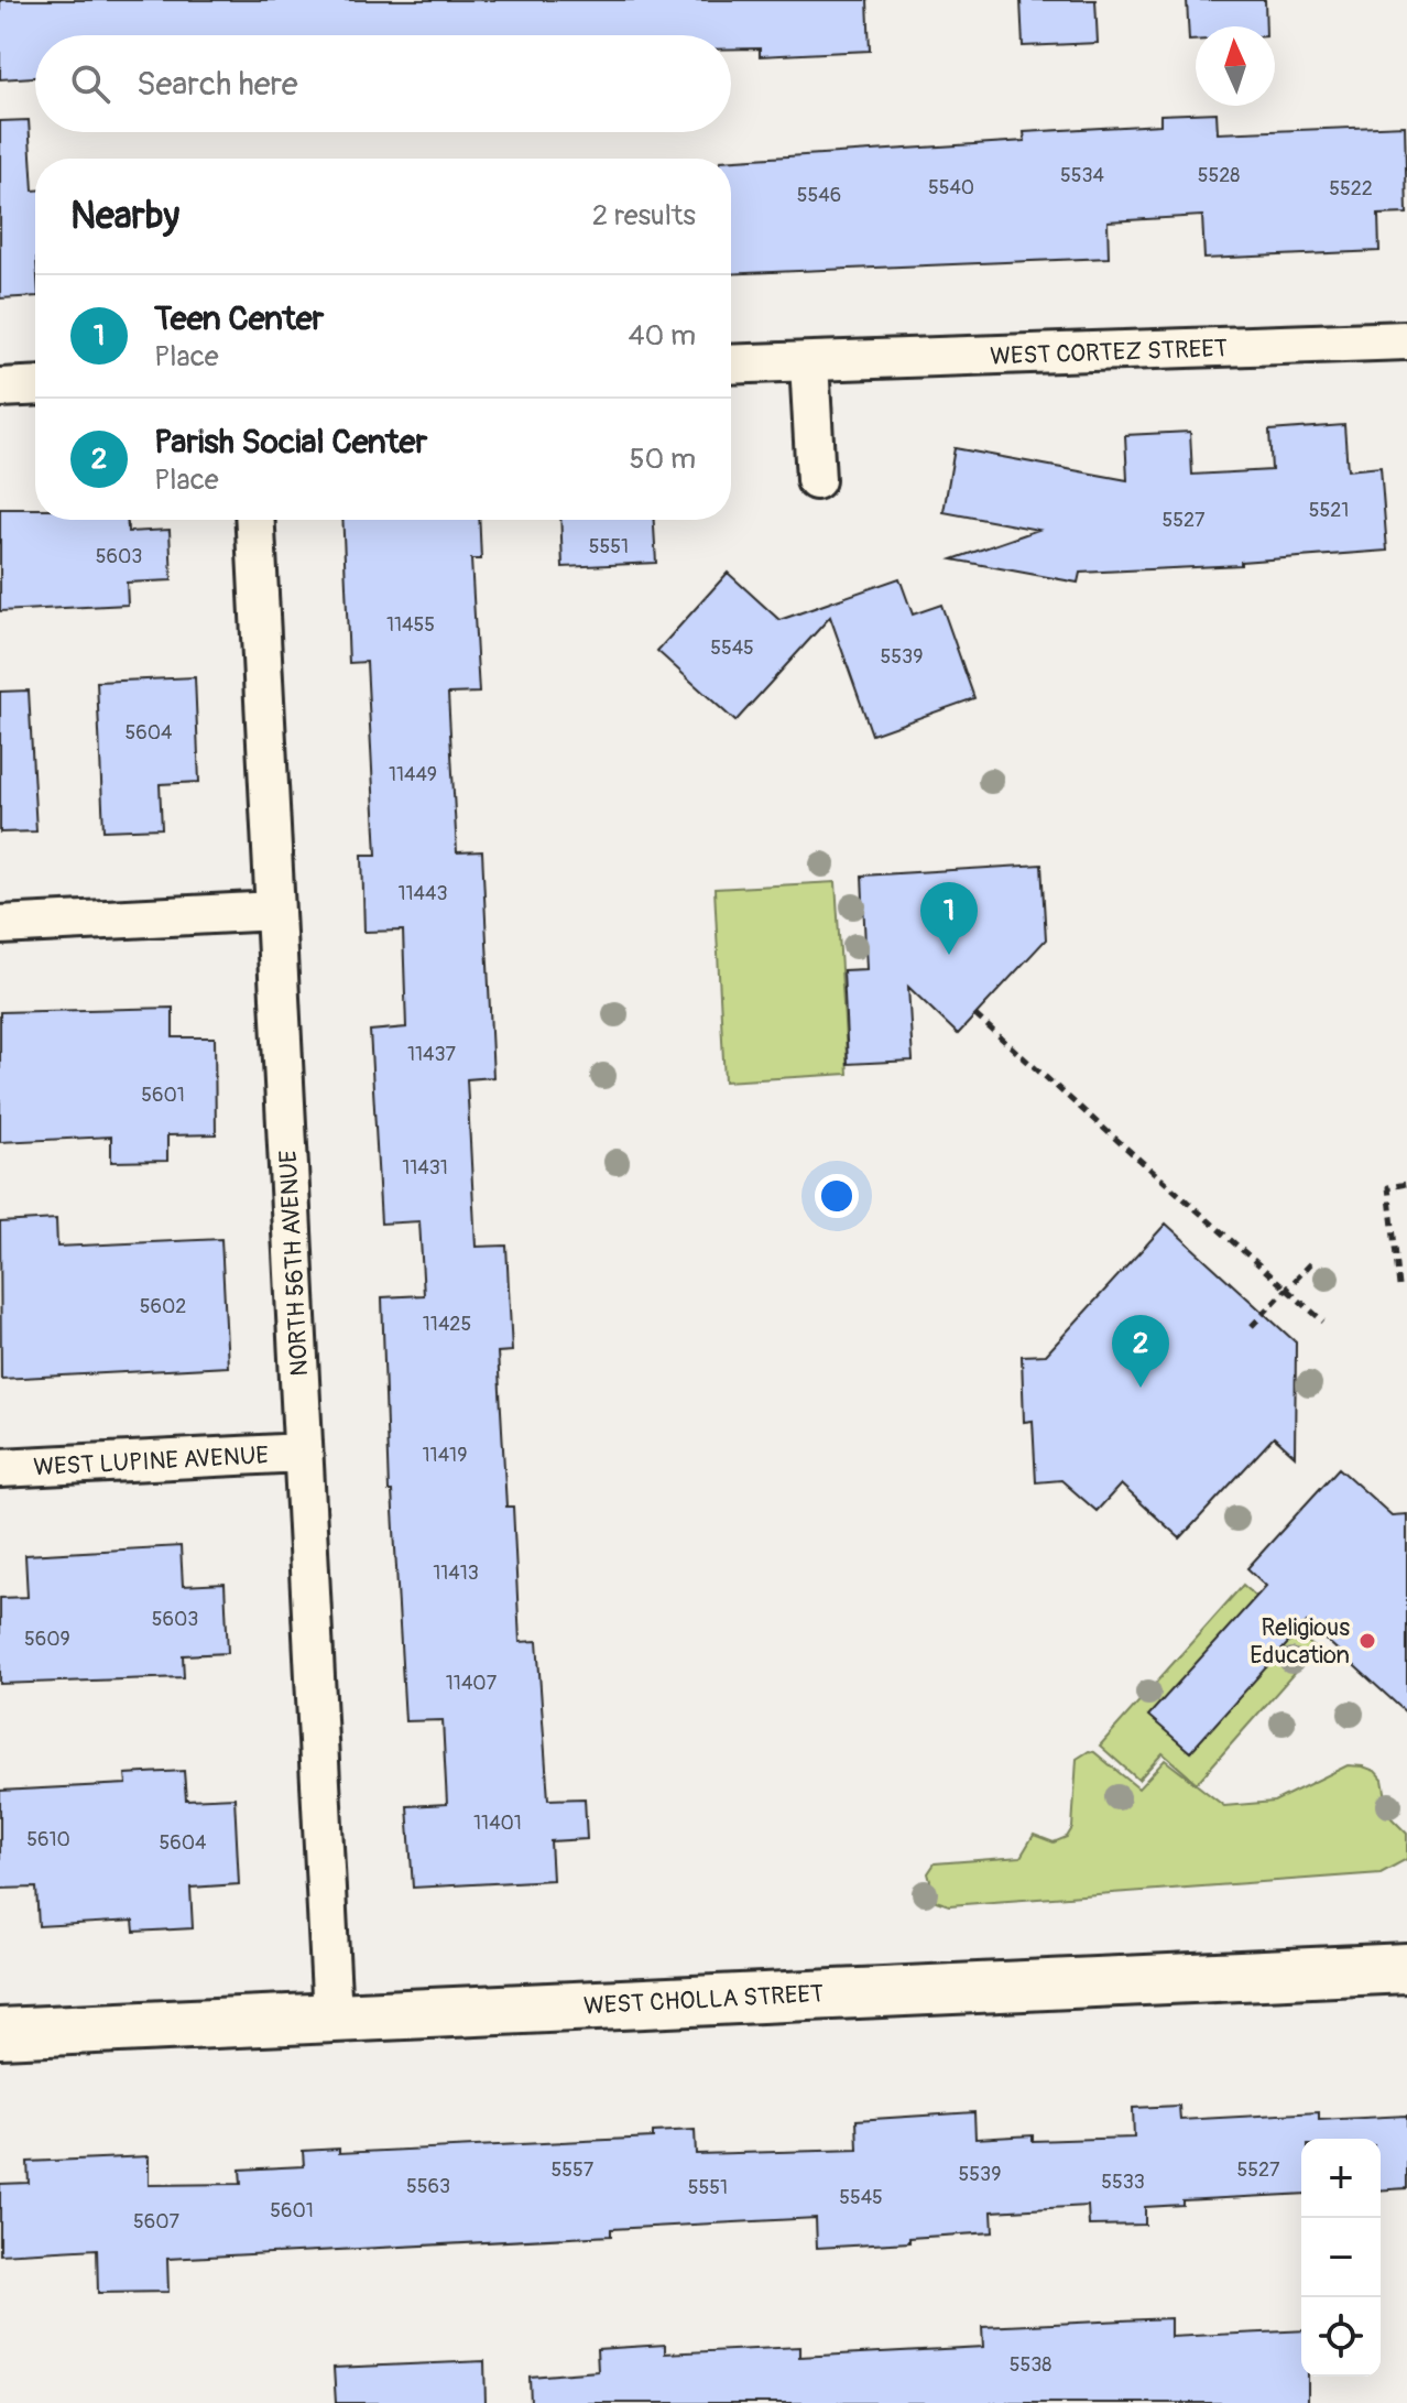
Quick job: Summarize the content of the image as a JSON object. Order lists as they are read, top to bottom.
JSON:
{
  "streets": {
    "street": [
      "WEST CORTEZ STREET",
      "NORTH 56TH AVENUE",
      "WEST LUPINE AVENUE",
      "WEST CHOLLA STREET"
    ]
  },
  "crossings": [
    ["NORTH 56TH AVENUE", "WEST LUPINE AVENUE"],
    ["NORTH 56TH AVENUE", "WEST CHOLLA STREET"]
  ],
  "places": ["Religious Education"],
  "house_numbers": [
    "5534",
    "5528",
    "5540",
    "5522",
    "5546",
    "5521",
    "5527",
    "5551",
    "5603",
    "11455",
    "5545",
    "5539",
    "5604",
    "11449",
    "11443",
    "11437",
    "5601",
    "11431",
    "5602",
    "11425",
    "11419",
    "11413",
    "5603",
    "5609",
    "11407",
    "11401",
    "5610",
    "5604",
    "5557",
    "5527",
    "5539",
    "5533",
    "5563",
    "5551",
    "5545",
    "5601",
    "5607",
    "5538"
  ],
  "north": "top",
  "page": {
    "search": "Search here",
    "heading": ["Nearby", "2 results"],
    "list": [
      {
        "mark": "1",
        "name": "Teen Center",
        "note": "Place",
        "value": "40 m"
      },
      {
        "mark": "2",
        "name": "Parish Social Center",
        "note": "Place",
        "value": "50 m"
      }
    ],
    "pins": ["1", "2"],
    "map_buttons": ["+", "−"]
  }
}
